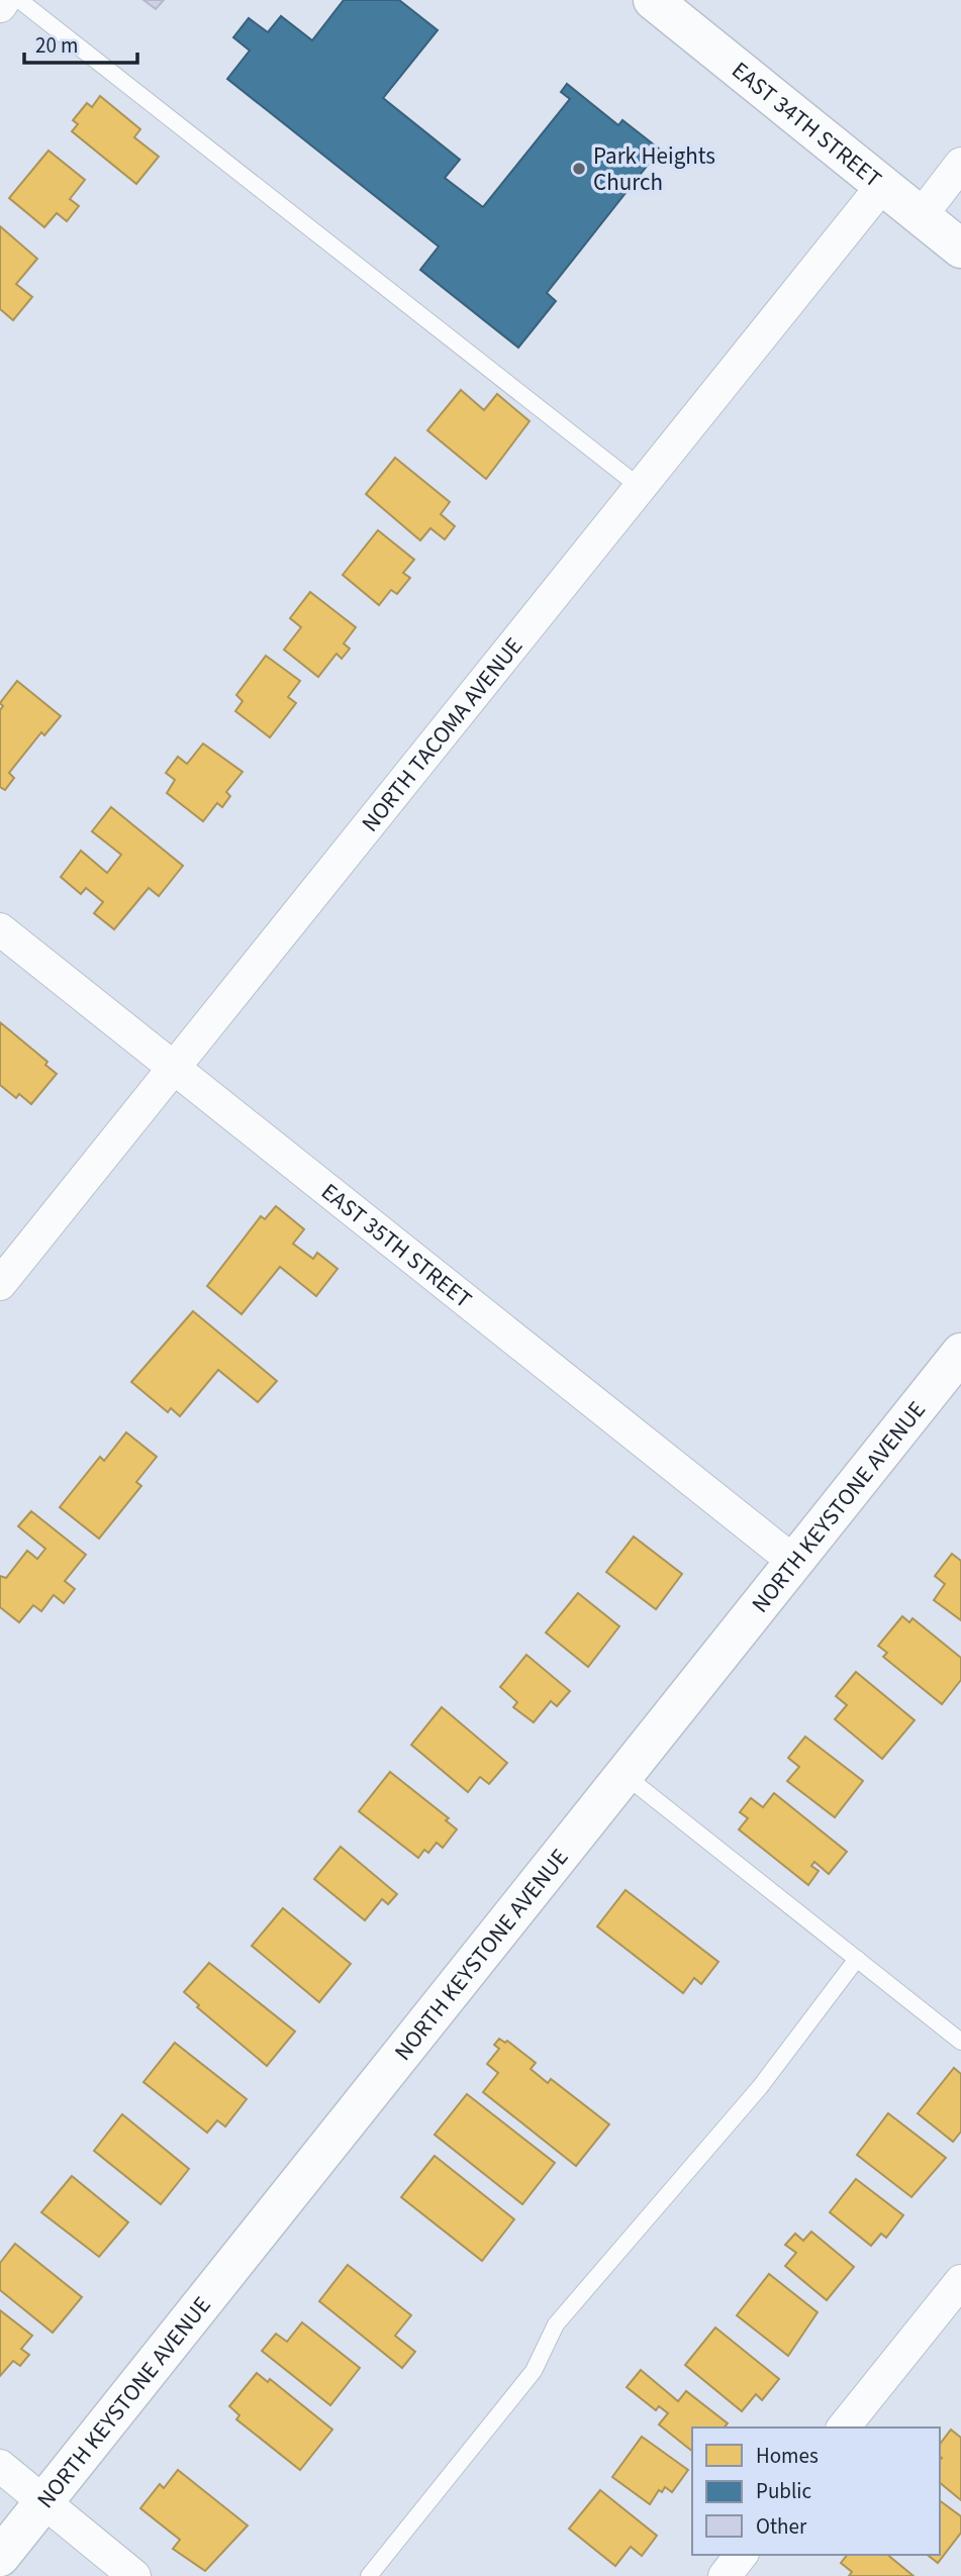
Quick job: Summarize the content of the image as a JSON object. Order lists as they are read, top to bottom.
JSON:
{
  "streets": {
    "main road": ["EAST 34TH STREET", "NORTH KEYSTONE AVENUE"],
    "street": ["NORTH TACOMA AVENUE", "EAST 35TH STREET"]
  },
  "crossings": [
    ["EAST 34TH STREET", "NORTH TACOMA AVENUE"],
    ["NORTH TACOMA AVENUE", "EAST 35TH STREET"],
    ["EAST 35TH STREET", "NORTH KEYSTONE AVENUE"]
  ],
  "places": ["Park Heights Church"],
  "legend": ["Homes", "Public", "Other"],
  "scale_bar": "20 m"
}
